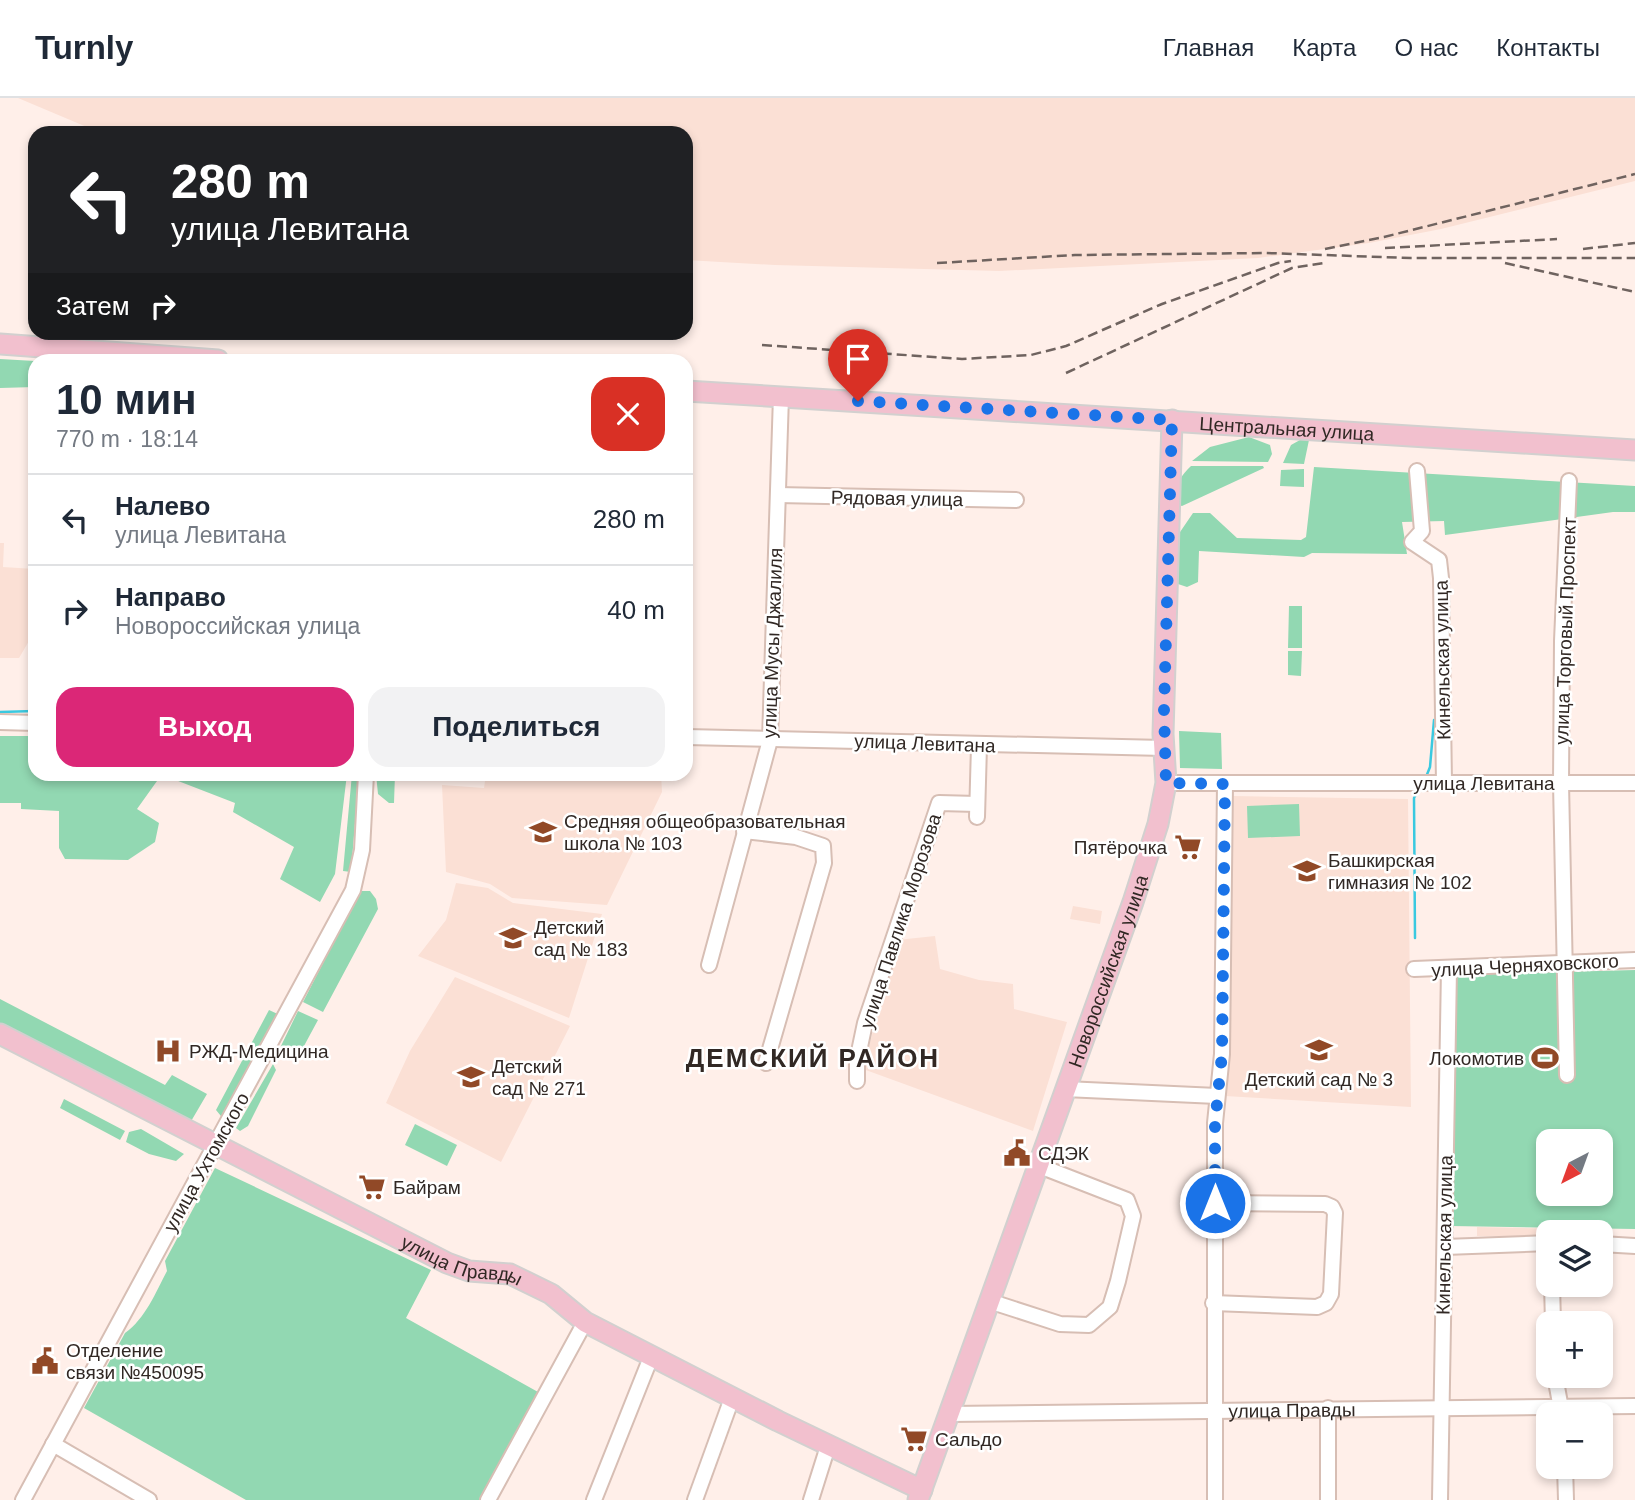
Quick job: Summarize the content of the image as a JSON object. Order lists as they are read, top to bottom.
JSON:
{
  "streets": {
    "main road": ["Центральная улица", "Новороссийская улица", "улица Правды"],
    "street": [
      "Рядовая улица",
      "улица Торговый Проспект",
      "улица Мусы Джалиля",
      "Кинельская улица",
      "улица Левитана",
      "улица Павлика Морозова",
      "улица Черняховского",
      "улица Ухтомского"
    ]
  },
  "crossings": [
    ["Центральная улица", "улица Мусы Джалиля"],
    ["Центральная улица", "Новороссийская улица"],
    ["Рядовая улица", "улица Мусы Джалиля"],
    ["улица Торговый Проспект", "улица Левитана"],
    ["улица Торговый Проспект", "улица Черняховского"],
    ["улица Мусы Джалиля", "улица Левитана"],
    ["Кинельская улица", "улица Левитана"],
    ["Кинельская улица", "улица Черняховского"],
    ["Кинельская улица", "улица Правды"],
    ["улица Левитана", "улица Павлика Морозова"],
    ["улица Левитана", "Новороссийская улица"],
    ["Новороссийская улица", "улица Правды"],
    ["улица Ухтомского", "улица Правды"]
  ],
  "districts": ["ДЕМСКИЙ РАЙОН"],
  "places": {
    "school or university": [
      "Средняя общеобразовательная школа № 103",
      "Башкирская гимназия № 102",
      "Детский сад № 183",
      "Детский сад № 3",
      "Детский сад № 271"
    ],
    "supermarket": ["Пятёрочка", "Байрам", "Сальдо"],
    "hospital": ["РЖД-Медицина"],
    "sports": ["Локомотив"],
    "public building": ["СДЭК", "Отделение связи №450095"]
  },
  "north": "bottom left",
  "page": {
    "header": "Turnly",
    "nav": [
      "Главная",
      "Карта",
      "О нас",
      "Контакты"
    ],
    "turn": ["280 m", "улица Левитана"],
    "then": "Затем",
    "heading": ["10 мин", "770 m · 18:14"],
    "list": [
      {
        "name": "Налево",
        "note": "улица Левитана",
        "value": "280 m"
      },
      {
        "name": "Направо",
        "note": "Новороссийская улица",
        "value": "40 m"
      }
    ],
    "buttons": ["Выход", "Поделиться"],
    "map_buttons": ["+", "−"]
  }
}
